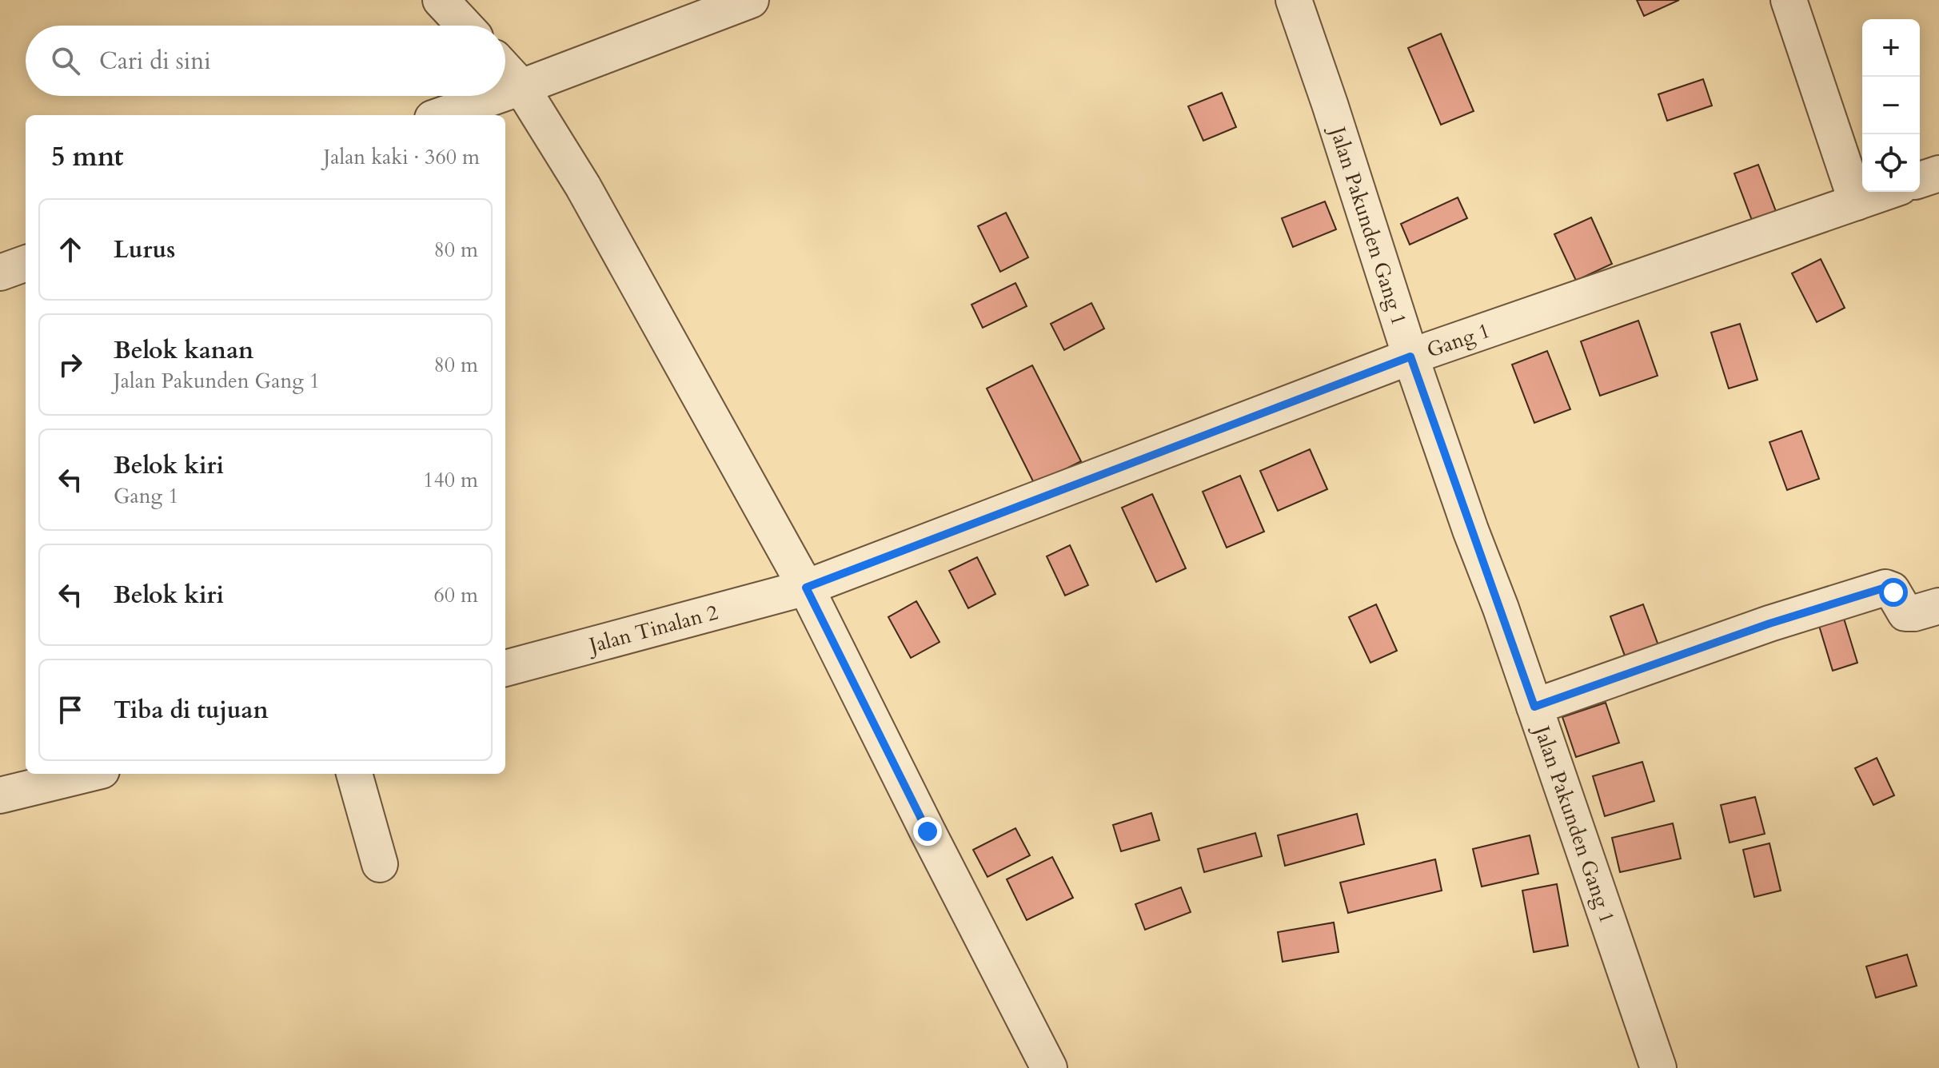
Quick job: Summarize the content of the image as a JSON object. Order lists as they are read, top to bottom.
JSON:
{
  "streets": {
    "street": ["Jalan Pakunden Gang 1", "Gang 1", "Jalan Tinalan 2"]
  },
  "crossings": [
    ["Jalan Pakunden Gang 1", "Gang 1"],
    ["Gang 1", "Jalan Tinalan 2"]
  ],
  "page": {
    "map_buttons": ["+", "−"],
    "search": "Cari di sini",
    "heading": ["5 mnt", "Jalan kaki · 360 m"],
    "list": [
      ["Lurus", "80 m"],
      ["Belok kanan", "Jalan Pakunden Gang 1", "80 m"],
      ["Belok kiri", "Gang 1", "140 m"],
      ["Belok kiri", "60 m"],
      "Tiba di tujuan"
    ]
  }
}
